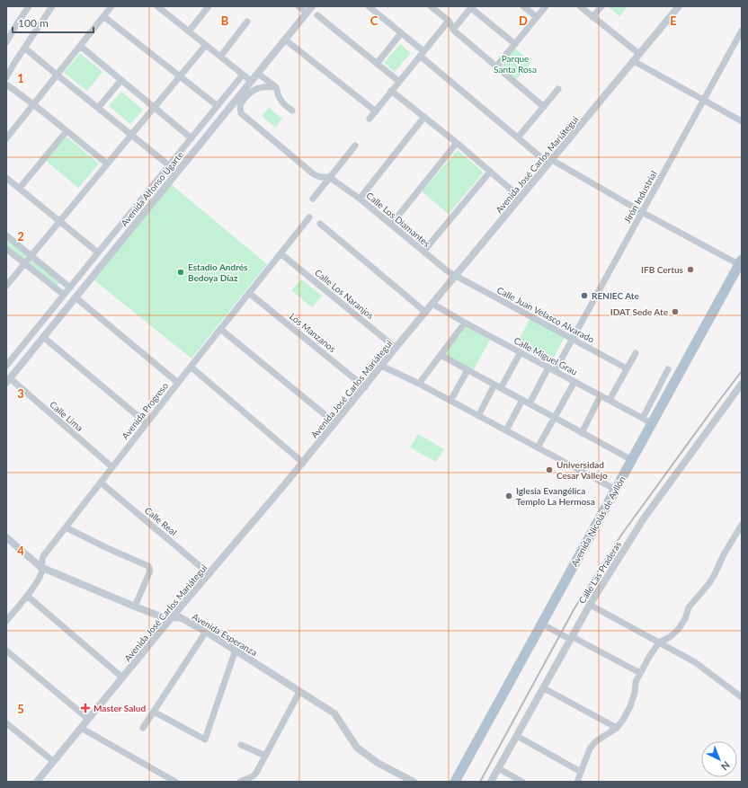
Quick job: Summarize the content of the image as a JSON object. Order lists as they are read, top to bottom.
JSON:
{
  "streets": {
    "main road": ["Avenida Nicolás de Ayllón"],
    "street": [
      "Avenida José Carlos Mariátegui",
      "Avenida Alfonso Ugarte",
      "Jirón Industrial",
      "Calle Los Diamantes",
      "Calle Los Naranjos",
      "Calle Juan Velasco Alvarado",
      "Los Manzanos",
      "Calle Miguel Grau",
      "Avenida Progreso",
      "Calle Lima",
      "Calle Real",
      "Calle Las Praderas",
      "Avenida Esperanza"
    ]
  },
  "crossings": [
    ["Avenida José Carlos Mariátegui", "Calle Los Diamantes"],
    ["Avenida José Carlos Mariátegui", "Calle Los Naranjos"],
    ["Avenida José Carlos Mariátegui", "Calle Juan Velasco Alvarado"],
    ["Avenida José Carlos Mariátegui", "Los Manzanos"],
    ["Avenida José Carlos Mariátegui", "Calle Miguel Grau"],
    ["Avenida José Carlos Mariátegui", "Calle Real"],
    ["Avenida José Carlos Mariátegui", "Avenida Esperanza"],
    ["Avenida Alfonso Ugarte", "Calle Lima"],
    ["Jirón Industrial", "Calle Juan Velasco Alvarado"],
    ["Jirón Industrial", "Calle Miguel Grau"],
    ["Calle Los Diamantes", "Calle Juan Velasco Alvarado"],
    ["Calle Los Naranjos", "Avenida Progreso"],
    ["Los Manzanos", "Avenida Progreso"],
    ["Calle Miguel Grau", "Avenida Nicolás de Ayllón"],
    ["Avenida Progreso", "Calle Lima"],
    ["Avenida Progreso", "Calle Real"],
    ["Avenida Progreso", "Avenida Esperanza"]
  ],
  "parks": ["Parque Santa Rosa"],
  "places": {
    "other": [
      "IFB Certus",
      "Estadio Andrés Bedoya Díaz",
      "RENIEC Ate",
      "IDAT Sede Ate",
      "Universidad Cesar Vallejo",
      "Iglesia Evangélica Templo La Hermosa"
    ],
    "health": ["Master Salud"]
  },
  "scale_bar": "100 m",
  "north": "bottom right",
  "grid": {
    "columns": [
      "B",
      "C",
      "D",
      "E"
    ],
    "rows": [
      "1",
      "2",
      "3",
      "4",
      "5"
    ]
  }
}
